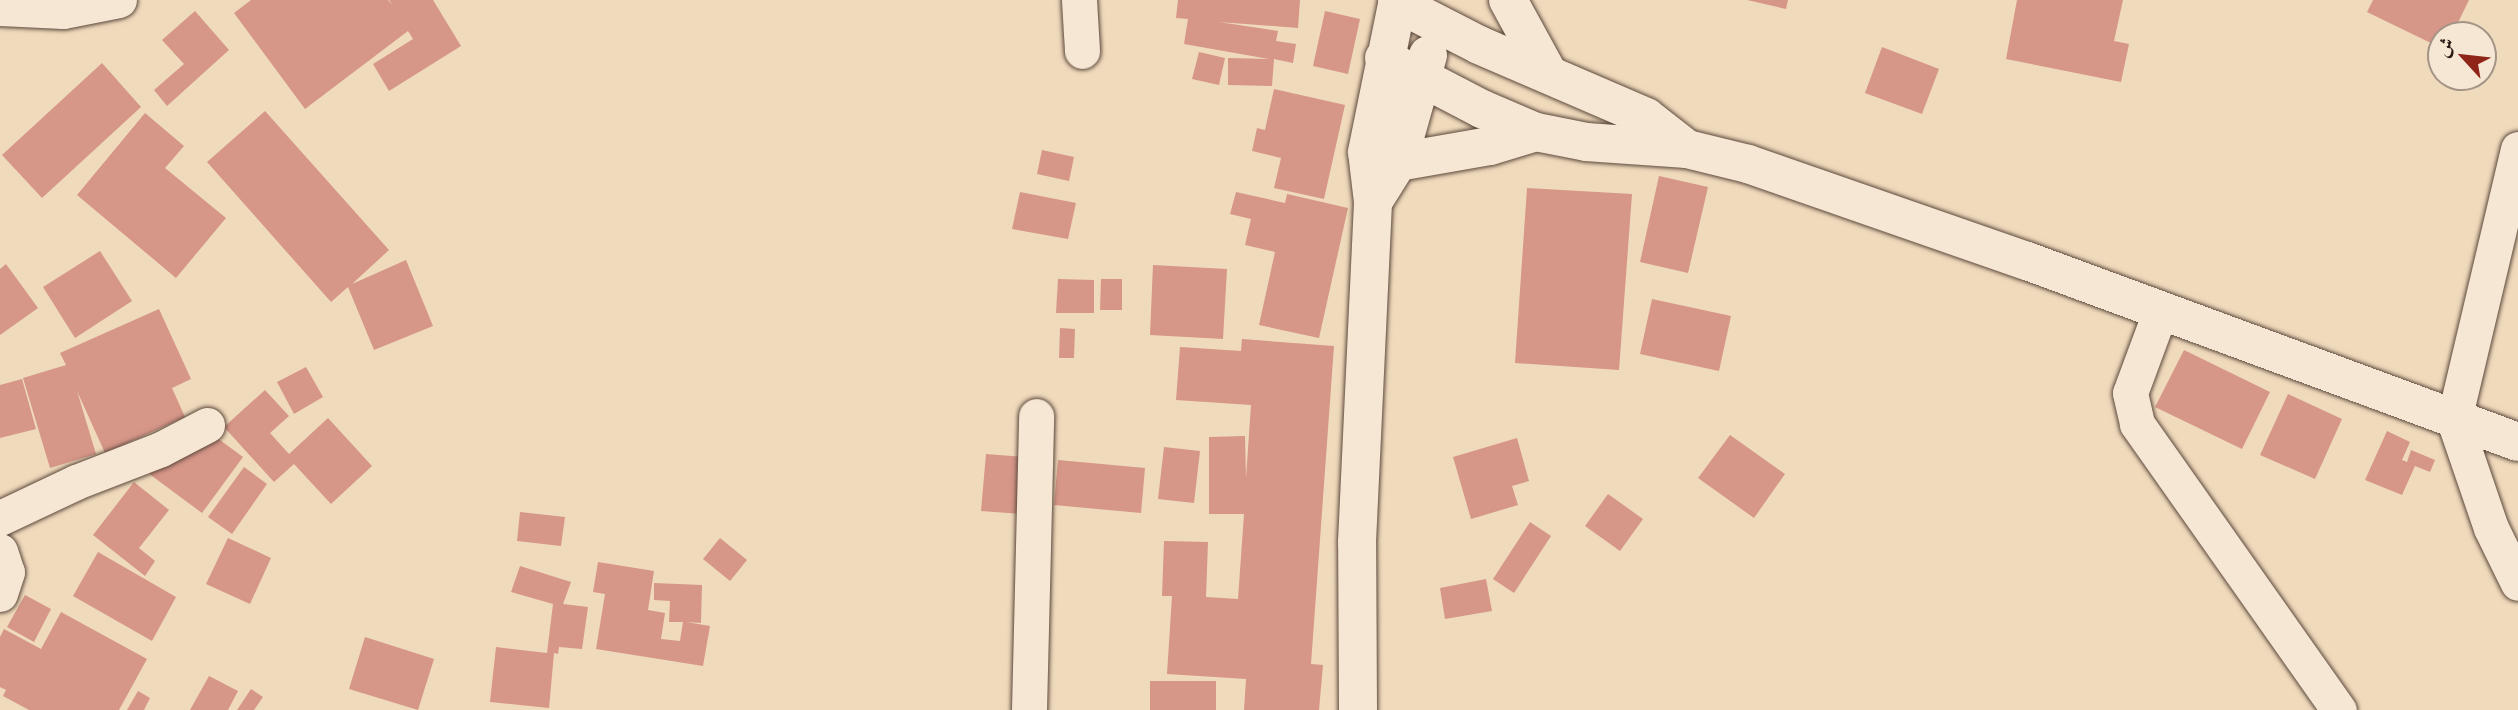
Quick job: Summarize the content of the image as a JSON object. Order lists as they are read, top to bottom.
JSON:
{
  "north": "top left"
}
